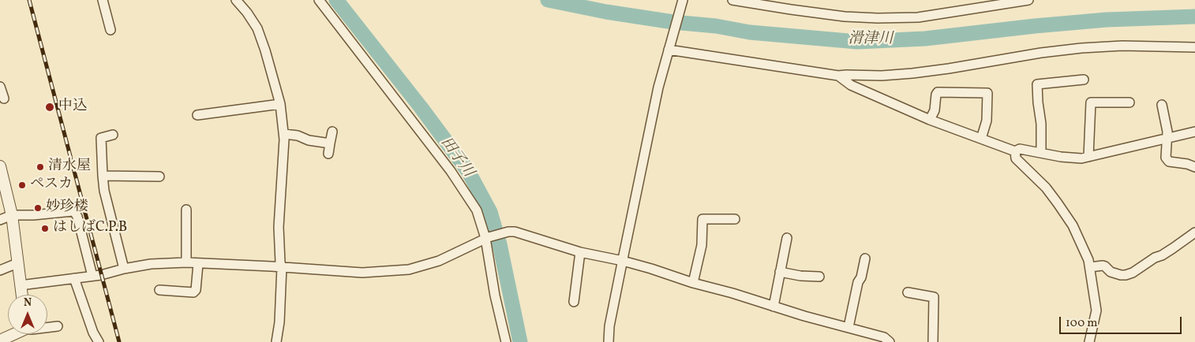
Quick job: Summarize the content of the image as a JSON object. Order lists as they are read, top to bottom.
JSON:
{
  "water": ["滑津川", "田子川"],
  "places": [
    "中込",
    "清水屋",
    "ペスカ",
    "妙珍楼",
    "はしばC.P.B"
  ],
  "scale_bar": "100 m",
  "north": "top"
}
